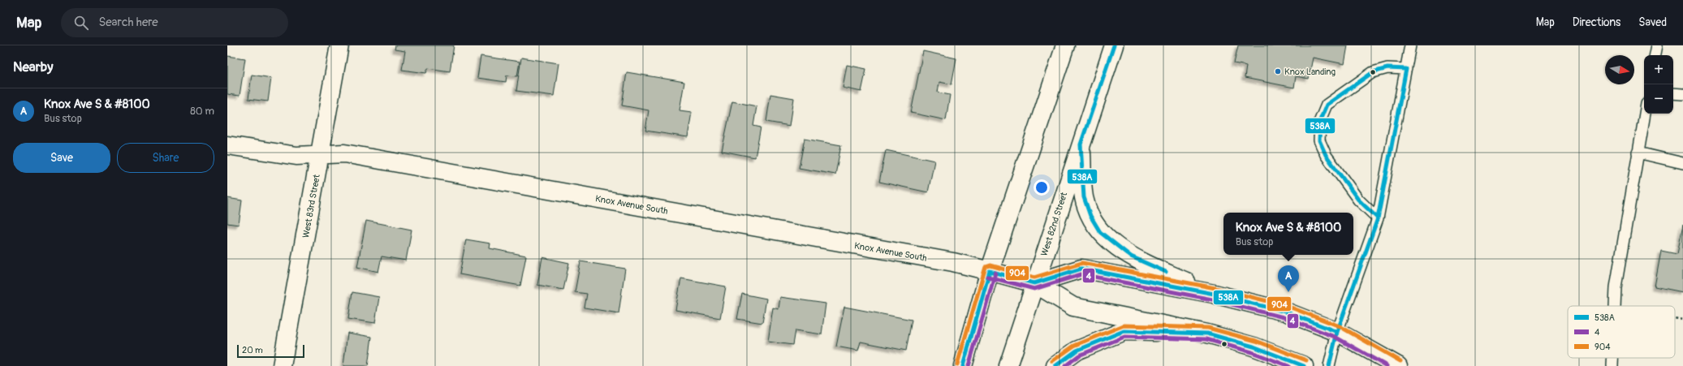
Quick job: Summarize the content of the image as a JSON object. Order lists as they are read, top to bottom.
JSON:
{
  "streets": {
    "street": ["Knox Avenue South", "West 83rd Street", "West 82nd Street"]
  },
  "crossings": [
    ["Knox Avenue South", "West 83rd Street"],
    ["Knox Avenue South", "West 82nd Street"]
  ],
  "places": ["Knox Landing"],
  "lines": ["transit line 538A", "transit line 904", "transit line 4"],
  "legend": ["538A", "4", "904"],
  "scale_bar": "20 m",
  "north": "right",
  "page": {
    "header": "Map",
    "search": "Search here",
    "nav": ["Map", "Directions", "Saved"],
    "heading": "Nearby",
    "map_buttons": ["+", "−"],
    "list": [
      {
        "mark": "A",
        "name": "Knox Ave S & #8100",
        "note": "Bus stop",
        "value": "80 m"
      }
    ],
    "buttons": ["Save", "Share"],
    "popup": ["Knox Ave S & #8100", "Bus stop"],
    "pins": "A",
    "scale": "20 m"
  }
}
